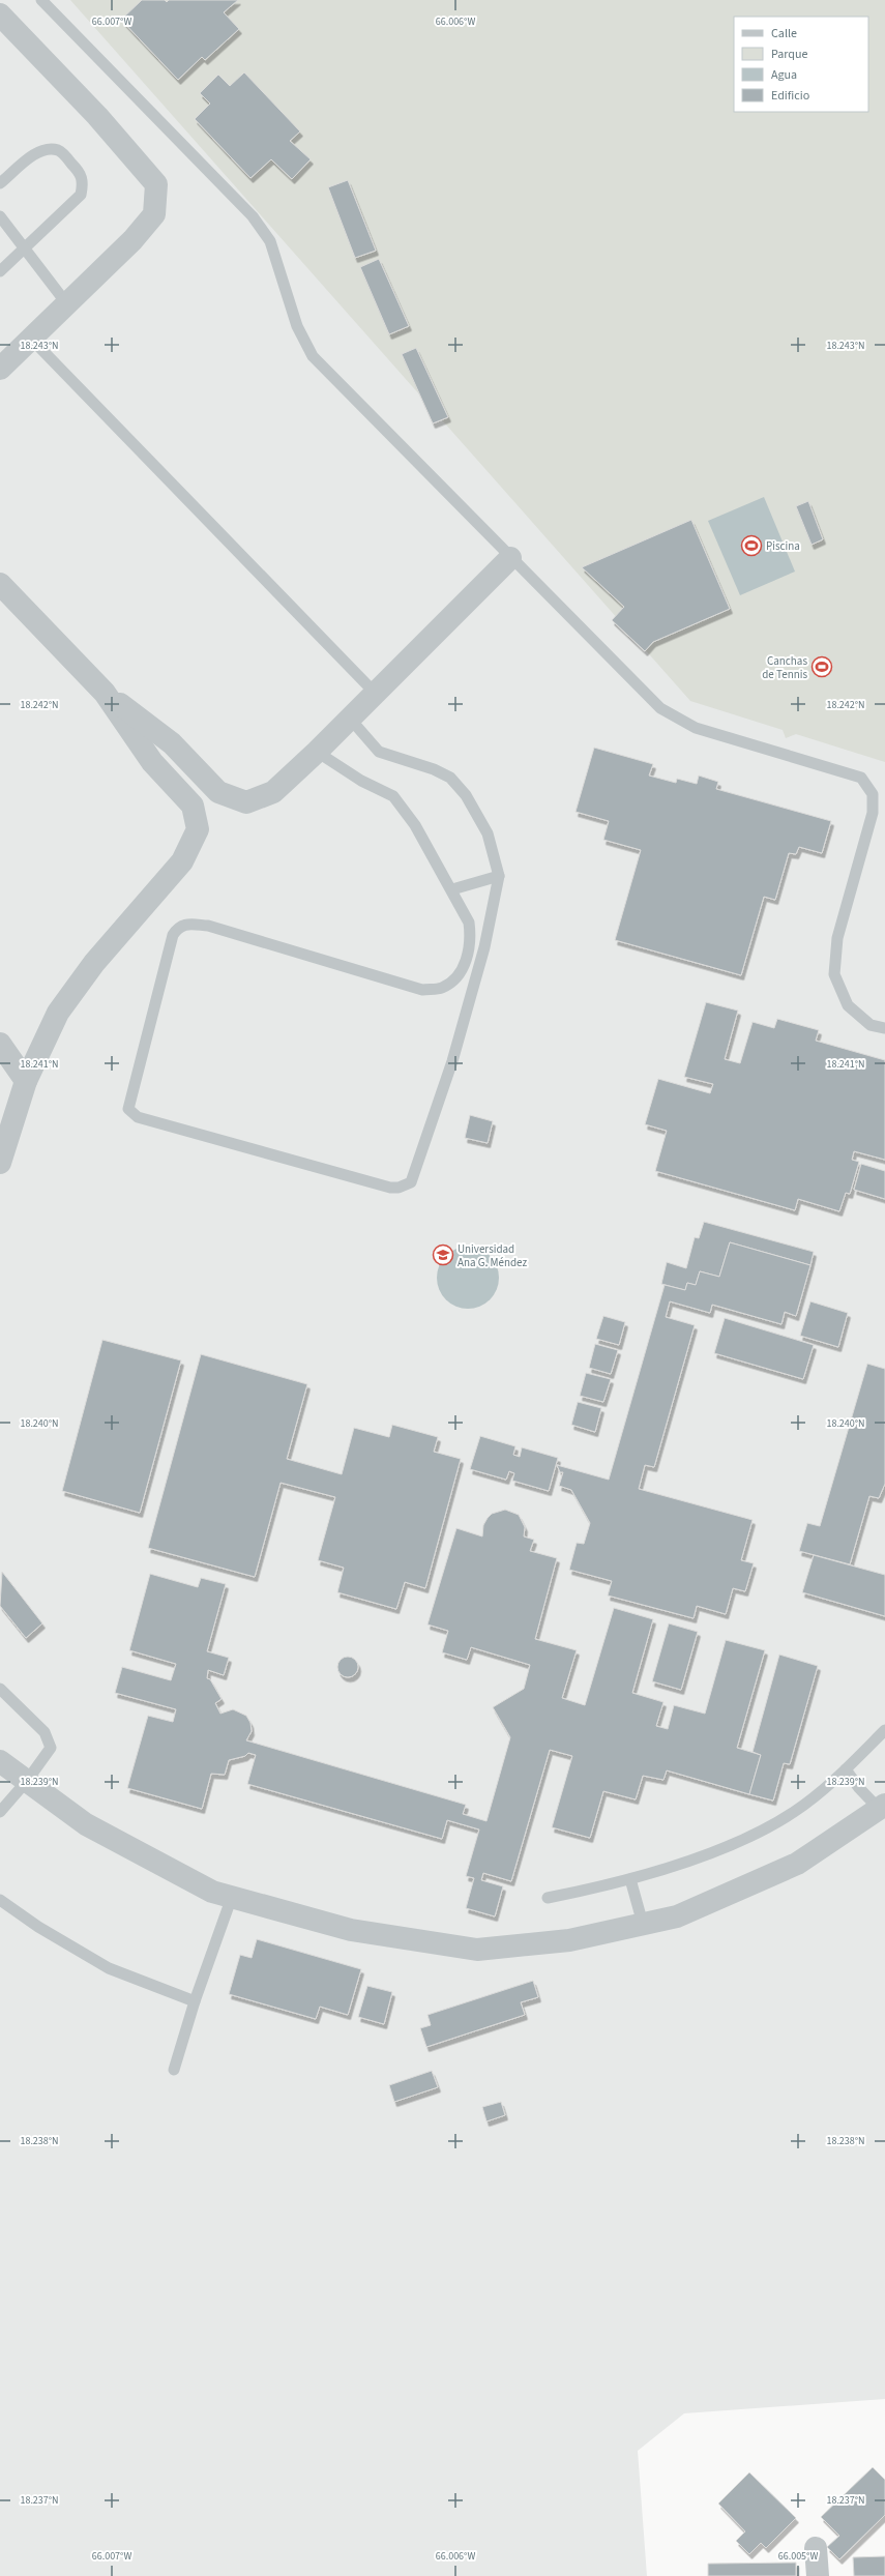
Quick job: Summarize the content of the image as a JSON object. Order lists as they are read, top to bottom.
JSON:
{
  "places": {
    "sports": ["Piscina", "Canchas de Tennis"],
    "school or university": ["Universidad Ana G. Méndez"]
  },
  "legend": [
    "Calle",
    "Parque",
    "Agua",
    "Edificio"
  ],
  "coordinates": [
    "66.007°W",
    "66.006°W",
    "18.243°N",
    "18.242°N",
    "18.241°N",
    "18.240°N",
    "18.239°N",
    "18.238°N",
    "18.237°N",
    "66.005°W"
  ]
}
